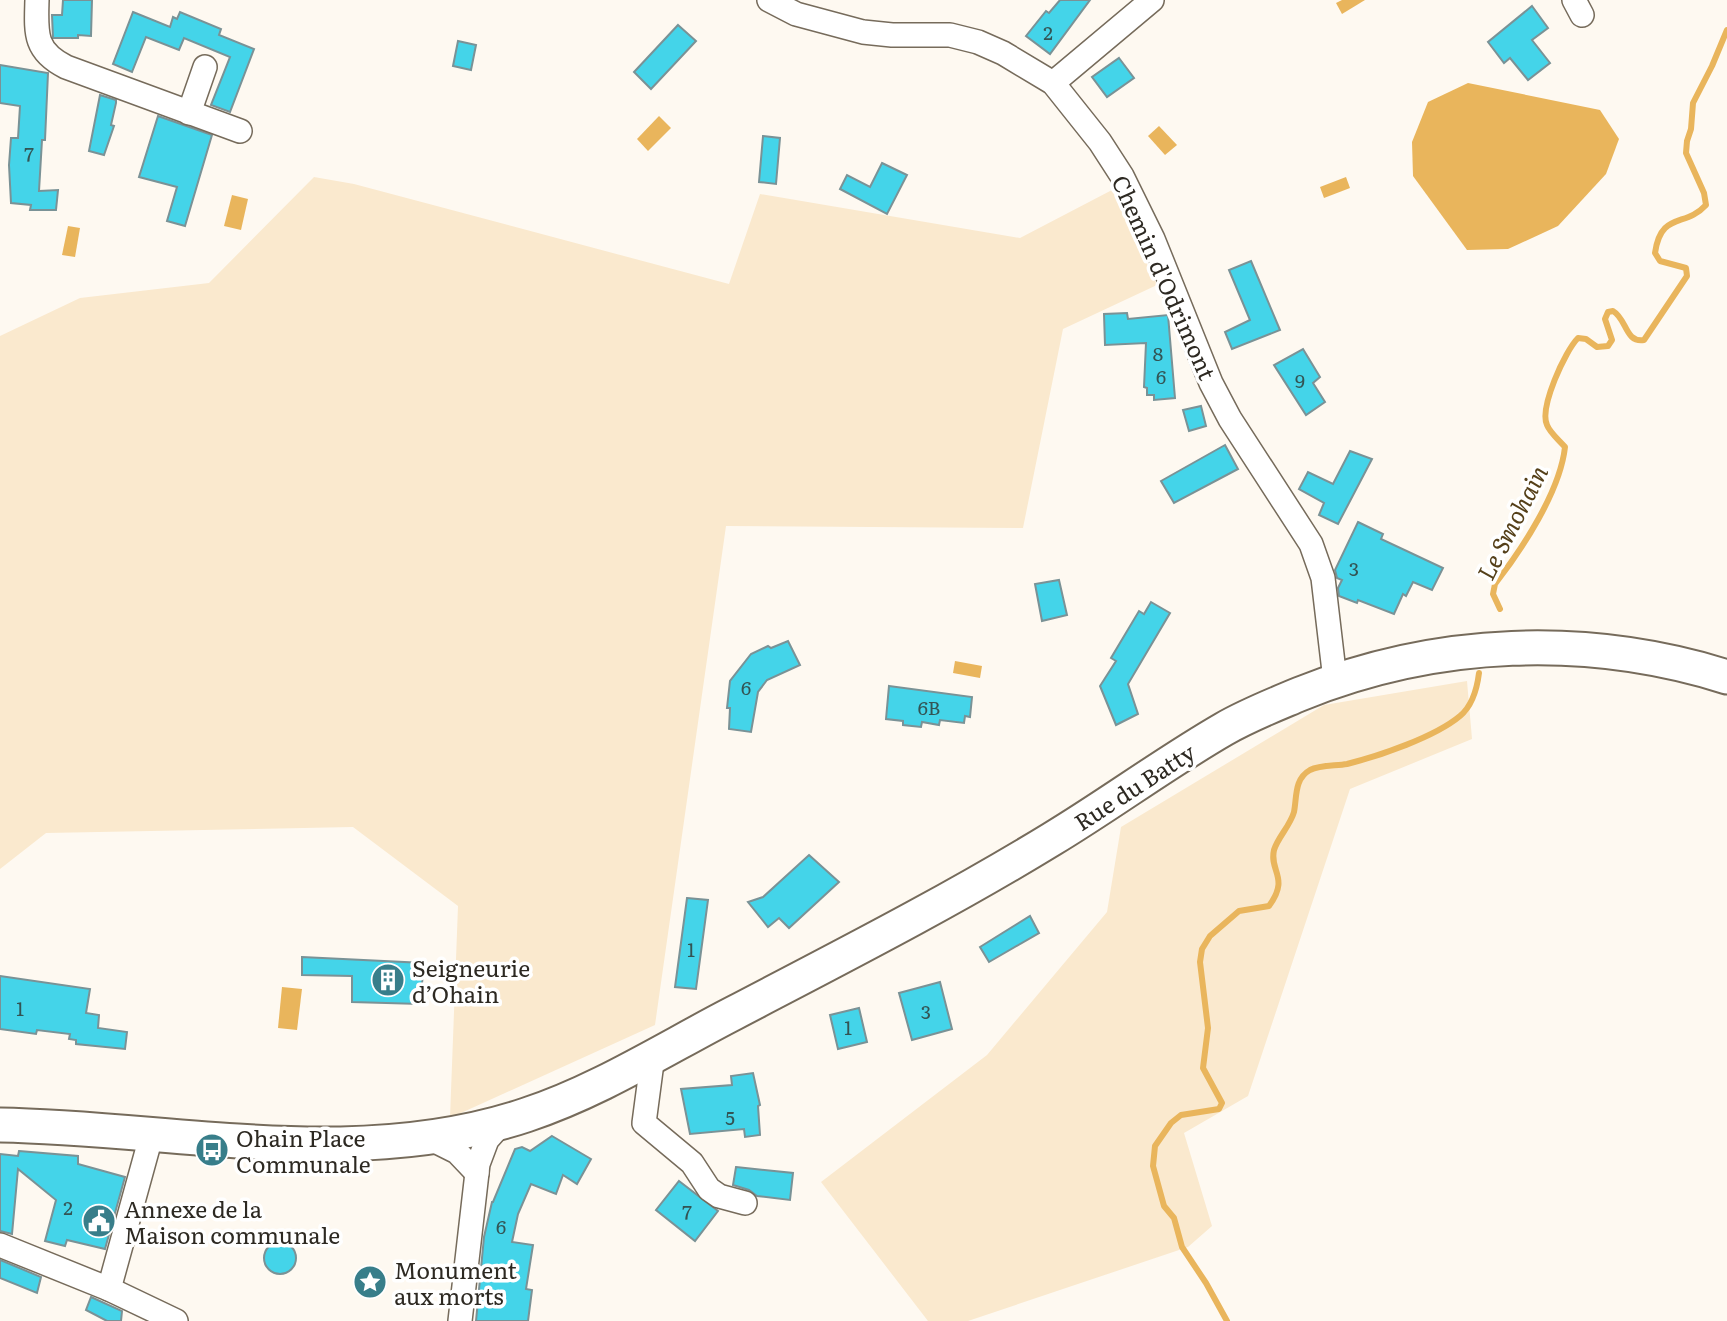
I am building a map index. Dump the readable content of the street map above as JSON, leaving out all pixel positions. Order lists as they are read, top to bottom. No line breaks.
{"streets":{"main road":["Rue du Batty"],"street":["Chemin d'Odrimont"]},"crossings":[["Chemin d'Odrimont","Rue du Batty"]],"water":["Le Smohain"],"places":{"building":["Seigneurie d’Ohain"],"bus stop":["Ohain Place Communale"],"public building":["Annexe de la Maison communale"],"place":["Monument aux morts"]},"house_numbers":["2","7","8","6","9","3","6","6B","1","1","3","1","5","2","7","6"]}
